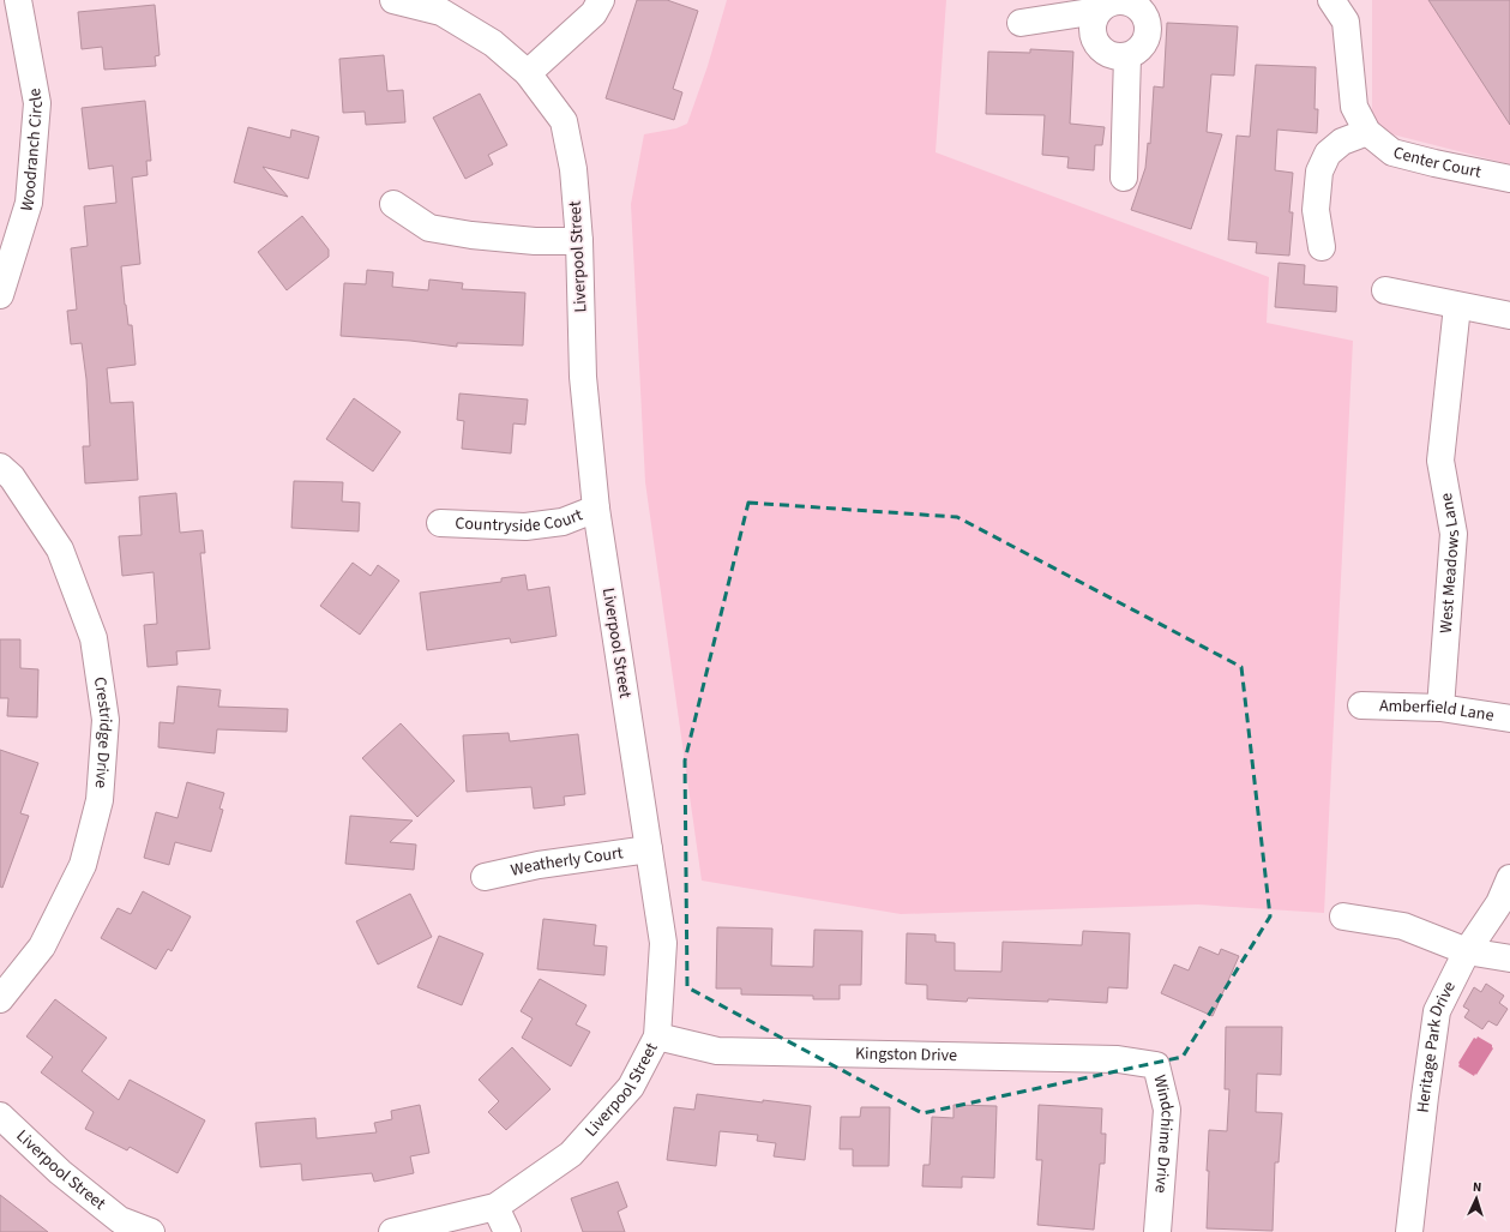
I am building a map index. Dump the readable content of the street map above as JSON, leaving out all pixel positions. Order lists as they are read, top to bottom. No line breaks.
{"streets":{"street":["Woodranch Circle","Center Court","Liverpool Street","Countryside Court","West Meadows Lane","Amberfield Lane","Crestridge Drive","Weatherly Court","Heritage Park Drive","Kingston Drive","Windchime Drive"]},"crossings":[["Liverpool Street","Countryside Court"],["Liverpool Street","Weatherly Court"],["Liverpool Street","Kingston Drive"],["West Meadows Lane","Amberfield Lane"],["Kingston Drive","Windchime Drive"]],"north":"top"}
